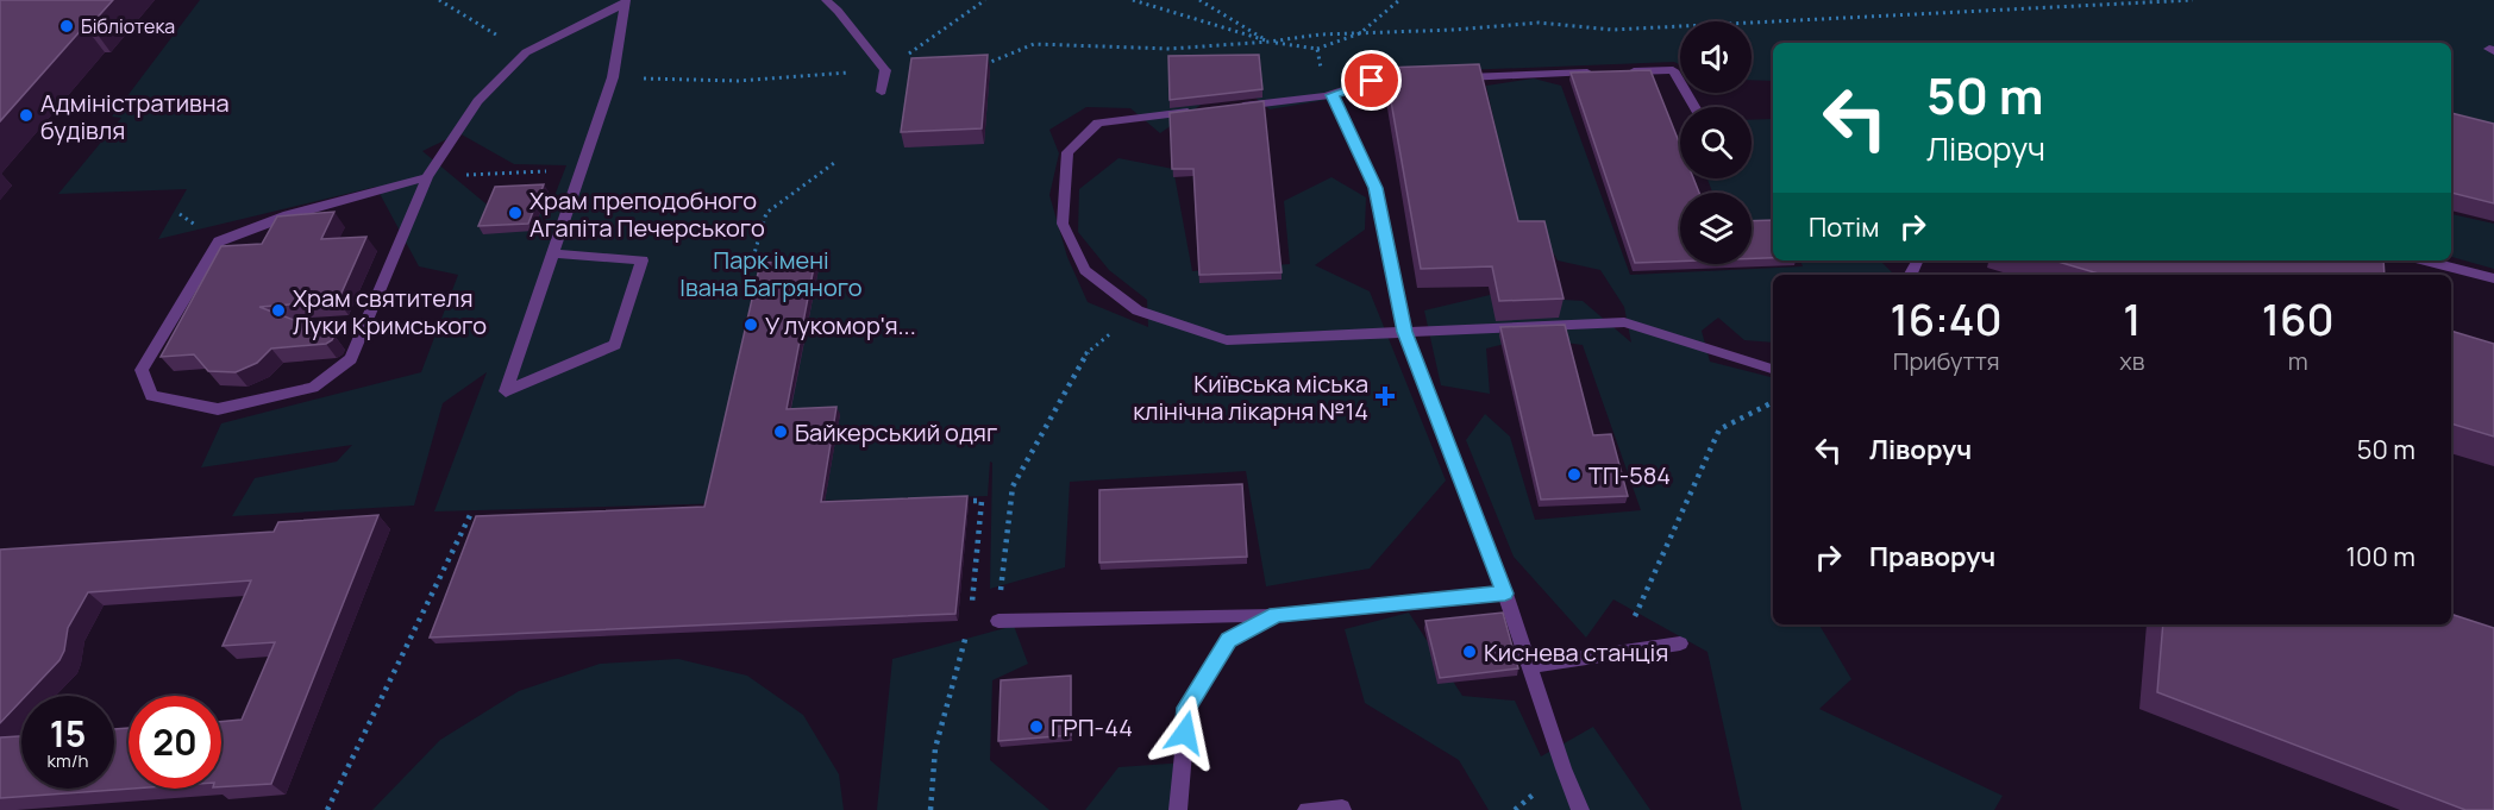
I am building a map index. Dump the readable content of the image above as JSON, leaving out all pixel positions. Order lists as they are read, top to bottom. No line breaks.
{"parks":["Парк імені Івана Багряного"],"places":{"other":["Бібліотека","Адміністративна будівля","Храм преподобного Агапіта Печерського","Храм святителя Луки Кримського","У лукомор'я...","Байкерський одяг","ТП-584","Киснева станція","ГРП-44"],"health":["Київська міська клінічна лікарня №14"]},"page":{"turn":["50 m","Ліворуч"],"then":"Потім","eta":["16:40","Прибуття","1","хв","160","m"],"list":[{"name":"Ліворуч","value":"50 m"},{"name":"Праворуч","value":"100 m"}],"speed":"15 km/h","limit":"20"}}
